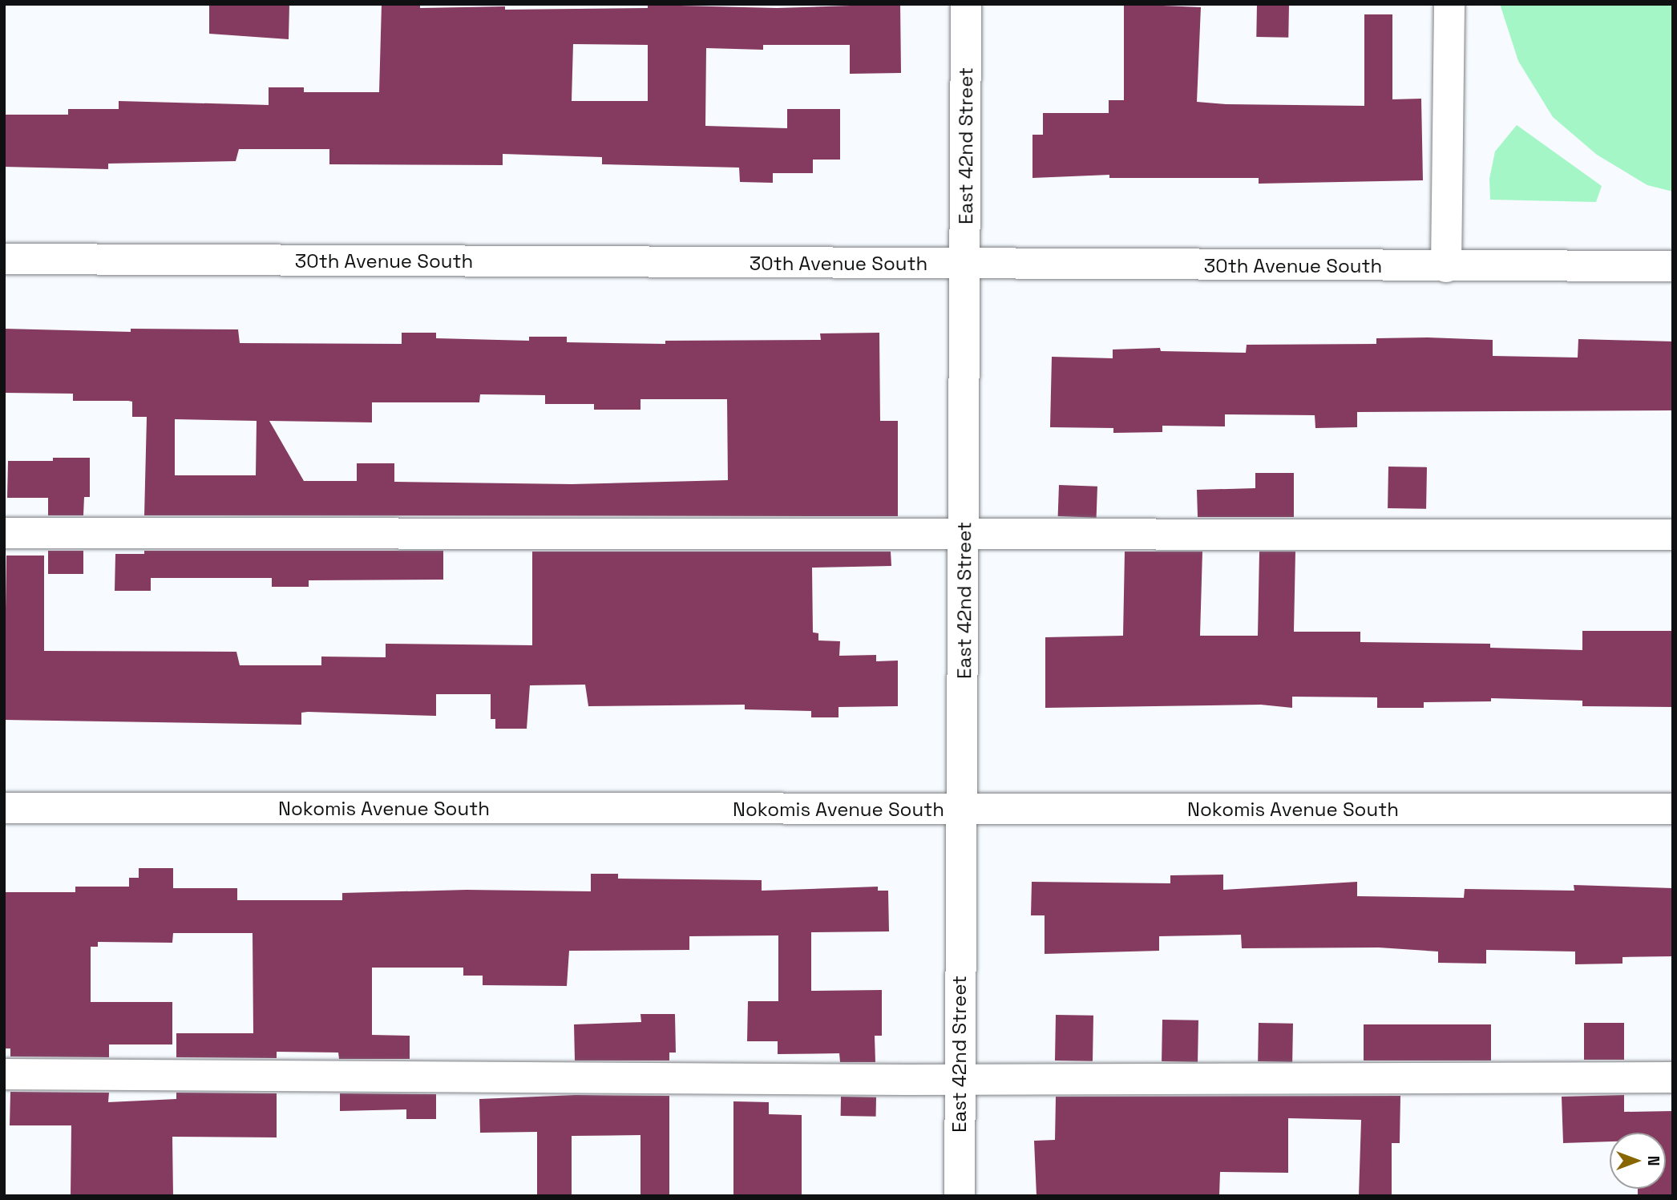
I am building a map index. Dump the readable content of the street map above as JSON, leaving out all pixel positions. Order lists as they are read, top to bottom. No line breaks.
{"streets":{"street":["East 42nd Street","30th Avenue South","Nokomis Avenue South"]},"crossings":[["East 42nd Street","30th Avenue South"],["East 42nd Street","Nokomis Avenue South"]],"north":"right"}
